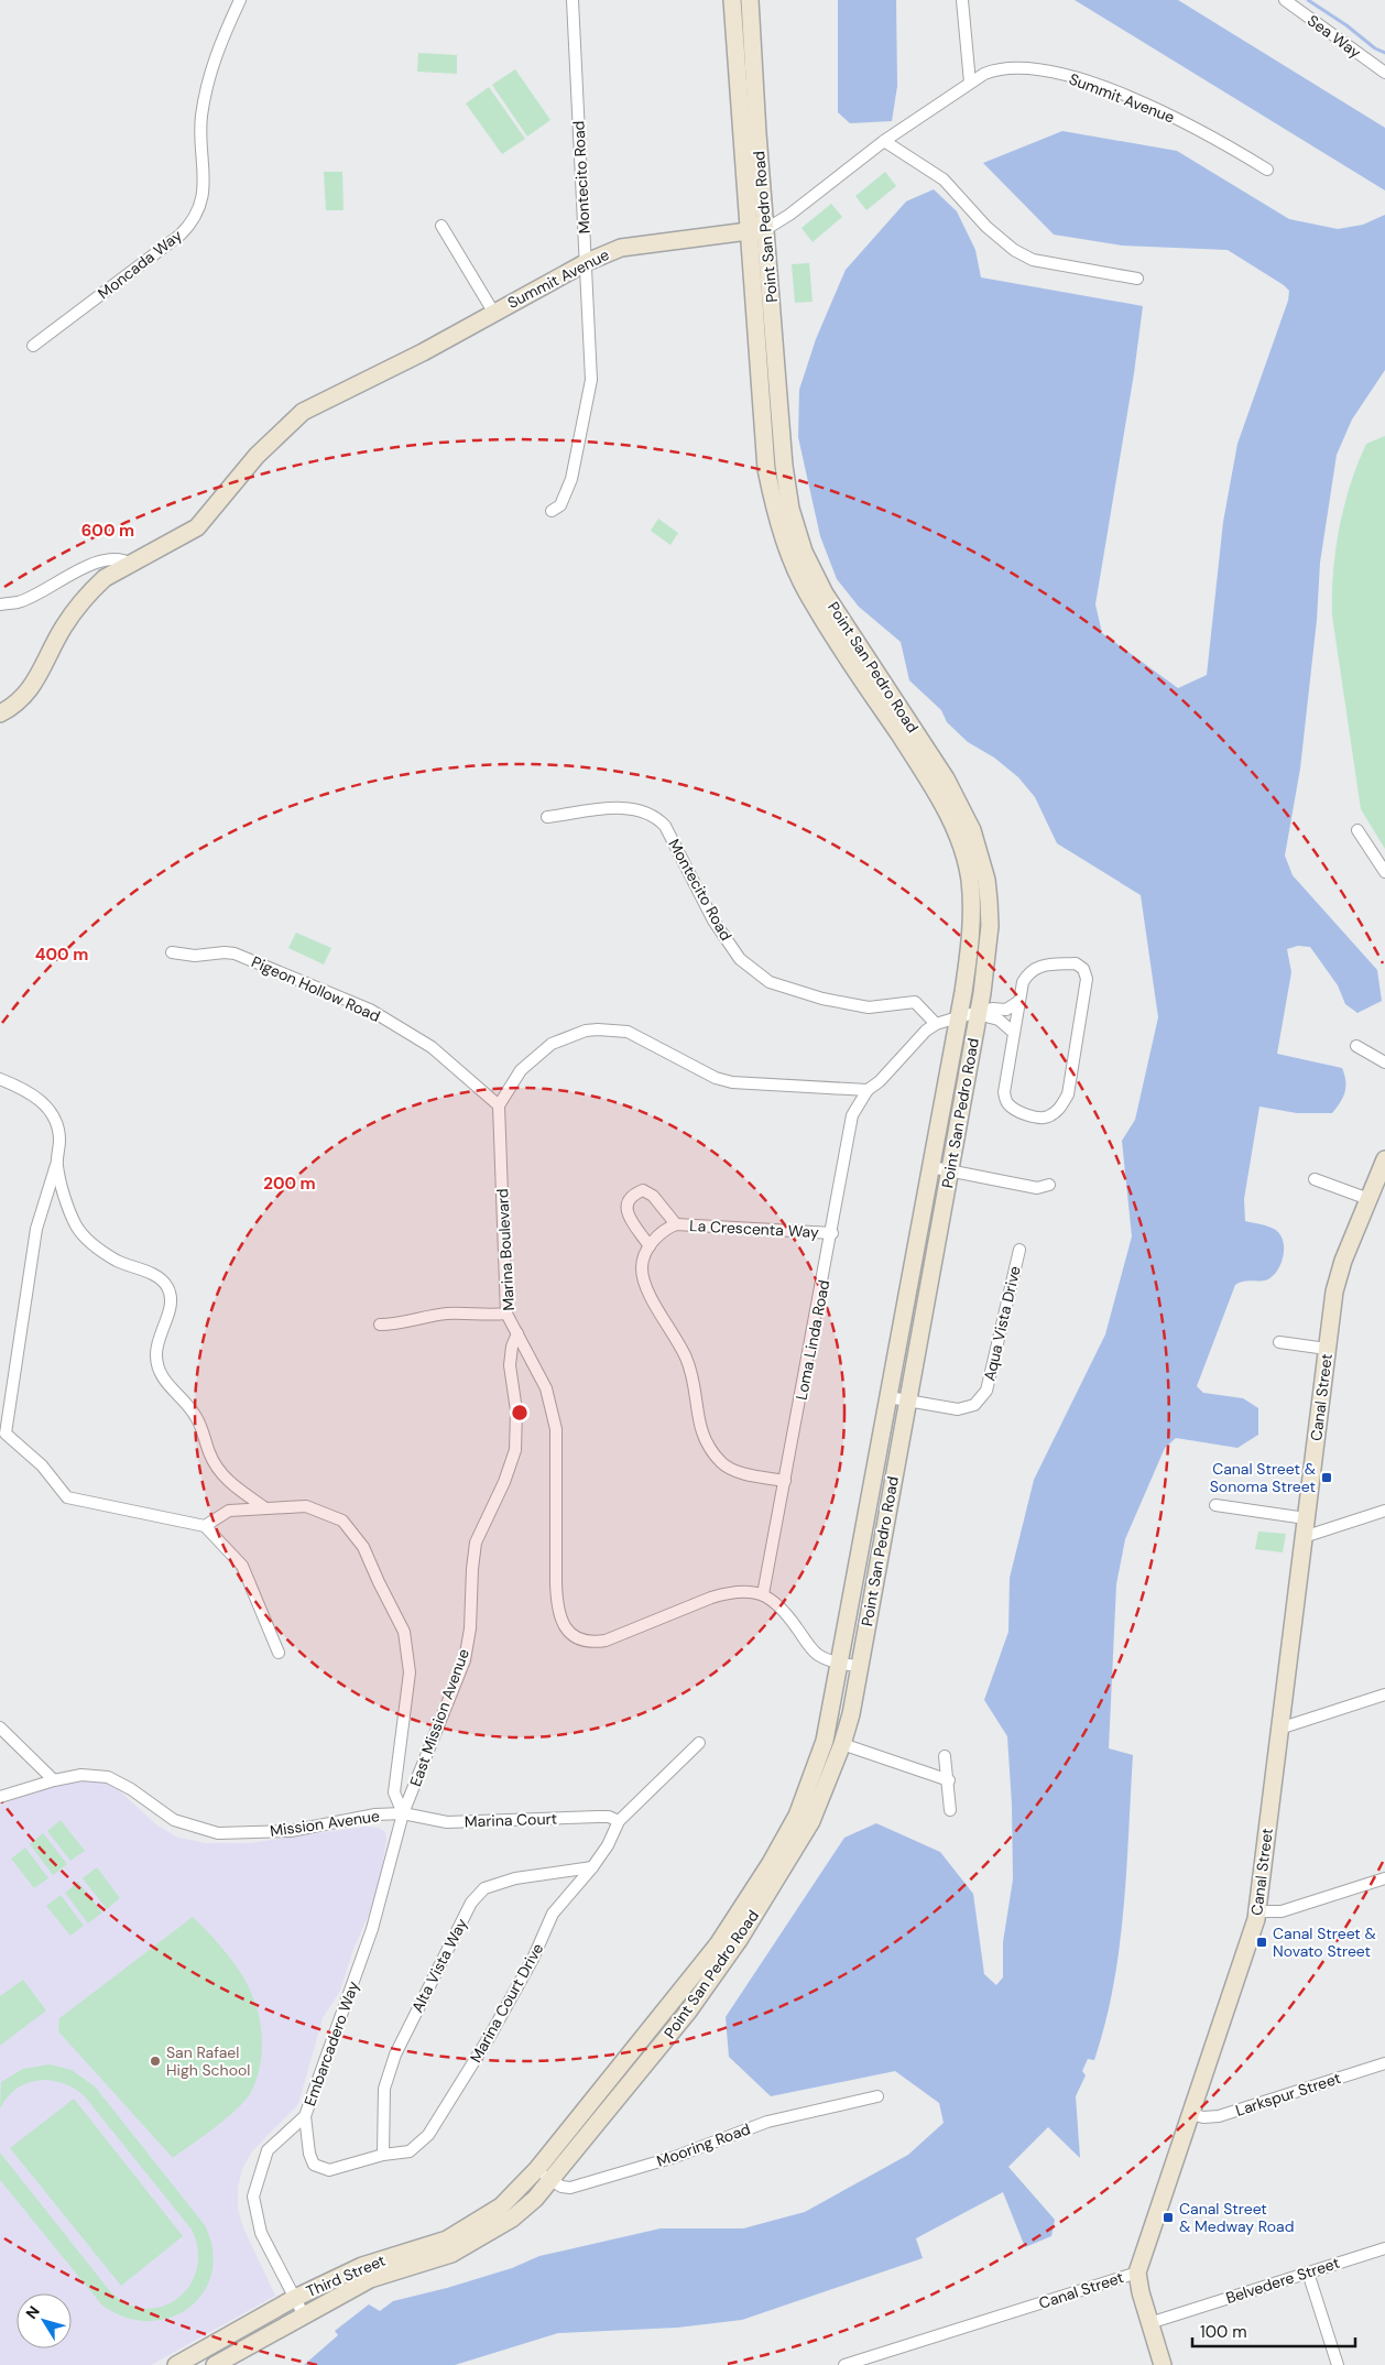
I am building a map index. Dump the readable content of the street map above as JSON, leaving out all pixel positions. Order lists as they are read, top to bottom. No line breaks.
{"streets":{"main road":["Summit Avenue","Point San Pedro Road","Canal Street","Third Street"],"street":["Sea Way","Montecito Road","Moncada Way","Pigeon Hollow Road","La Crescenta Way","Marina Boulevard","Aqua Vista Drive","Loma Linda Road","East Mission Avenue","Marina Court","Mission Avenue","Alta Vista Way","Marina Court Drive","Embarcadero Way","Larkspur Street","Mooring Road","Belvedere Street"]},"crossings":[["Summit Avenue","Montecito Road"],["Summit Avenue","Point San Pedro Road"],["Point San Pedro Road","Aqua Vista Drive"],["Point San Pedro Road","Mooring Road"],["Point San Pedro Road","Third Street"],["Pigeon Hollow Road","Marina Boulevard"],["La Crescenta Way","Loma Linda Road"],["Marina Boulevard","Loma Linda Road"],["Marina Boulevard","East Mission Avenue"],["Canal Street","Larkspur Street"],["East Mission Avenue","Marina Court"],["East Mission Avenue","Mission Avenue"],["East Mission Avenue","Embarcadero Way"],["Marina Court","Mission Avenue"],["Marina Court","Marina Court Drive"],["Marina Court","Embarcadero Way"],["Mission Avenue","Embarcadero Way"],["Alta Vista Way","Marina Court Drive"],["Marina Court Drive","Embarcadero Way"],["Embarcadero Way","Third Street"],["Mooring Road","Third Street"]],"places":{"transit":["Canal Street & Sonoma Street","Canal Street & Novato Street","Canal Street & Medway Road"],"other":["San Rafael High School"]},"scale_bar":"100 m","north":"top left","rings":["600 m","400 m","200 m"]}
